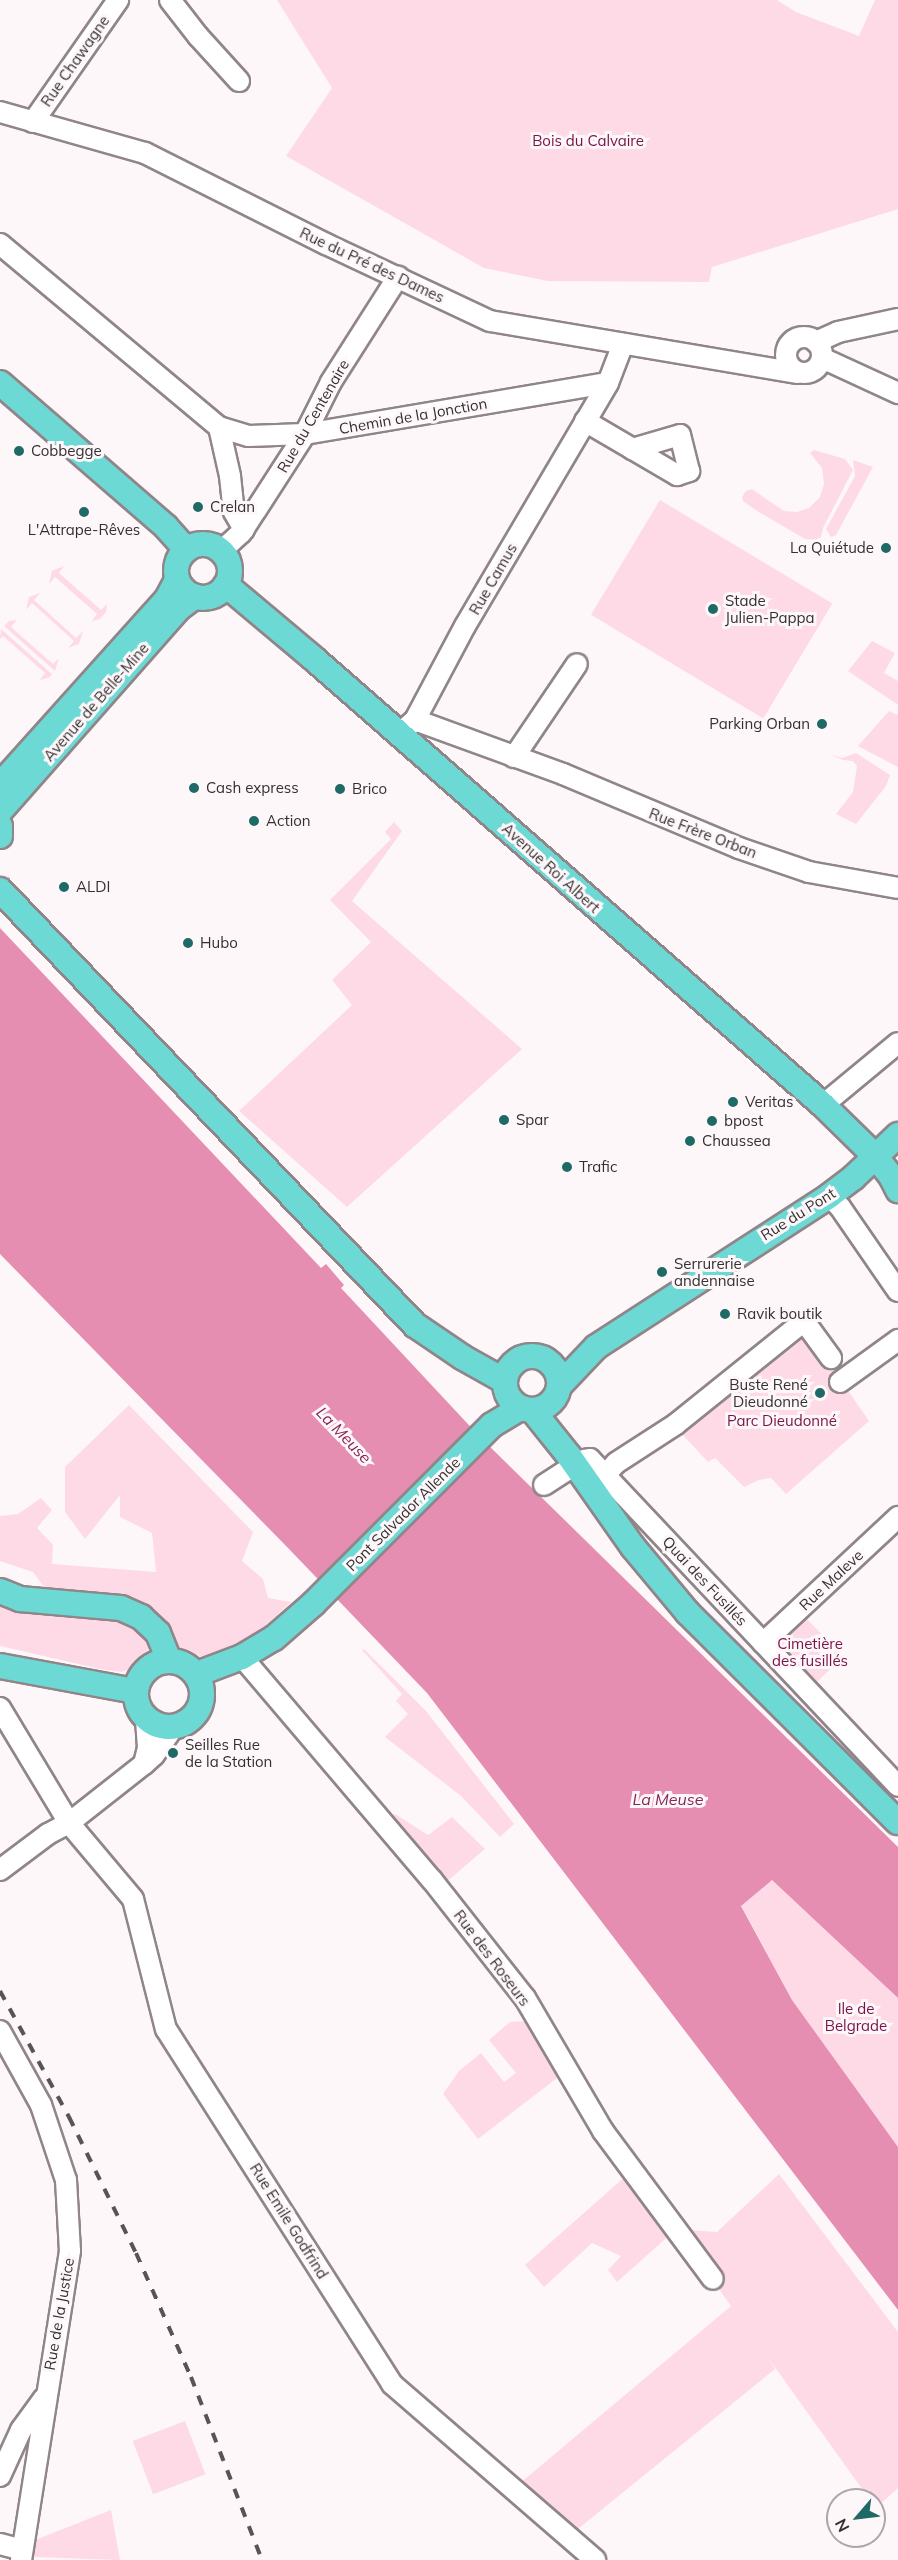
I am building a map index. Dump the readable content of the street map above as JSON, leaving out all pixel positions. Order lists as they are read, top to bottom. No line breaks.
{"streets":{"main road":["Avenue de Belle-Mine","Avenue Roi Albert","Rue du Pont","Pont Salvador Allende"],"street":["Rue Chawagne","Rue du Pré des Dames","Rue du Centenaire","Chemin de la Jonction","Rue Camus","Rue Frère Orban","Rue Maleve","Quai des Fusillés","Rue des Roseurs","Rue Emile Godfrind","Rue de la Justice"]},"crossings":[["Rue Chawagne","Rue du Pré des Dames"],["Rue du Pré des Dames","Rue du Centenaire"],["Rue du Pré des Dames","Rue Camus"],["Rue du Centenaire","Chemin de la Jonction"],["Rue du Centenaire","Avenue de Belle-Mine"],["Rue du Centenaire","Avenue Roi Albert"],["Chemin de la Jonction","Rue Camus"],["Rue Camus","Rue Frère Orban"],["Rue Camus","Avenue Roi Albert"],["Avenue de Belle-Mine","Avenue Roi Albert"],["Rue Frère Orban","Avenue Roi Albert"],["Avenue Roi Albert","Rue du Pont"],["Rue du Pont","Pont Salvador Allende"],["Pont Salvador Allende","Rue des Roseurs"],["Rue Maleve","Quai des Fusillés"]],"water":["La Meuse"],"parks":["Bois du Calvaire","Parc Dieudonné","Cimetière des fusillés","Ile de Belgrade"],"places":["Cobbegge","Crelan","L'Attrape-Rêves","La Quiétude","Stade Julien-Pappa","Parking Orban","Cash express","Brico","Action","ALDI","Hubo","Veritas","Spar","bpost","Chaussea","Trafic","Serrurerie andennaise","Ravik boutik","Buste René Dieudonné","Seilles Rue de la Station"],"north":"bottom left"}
